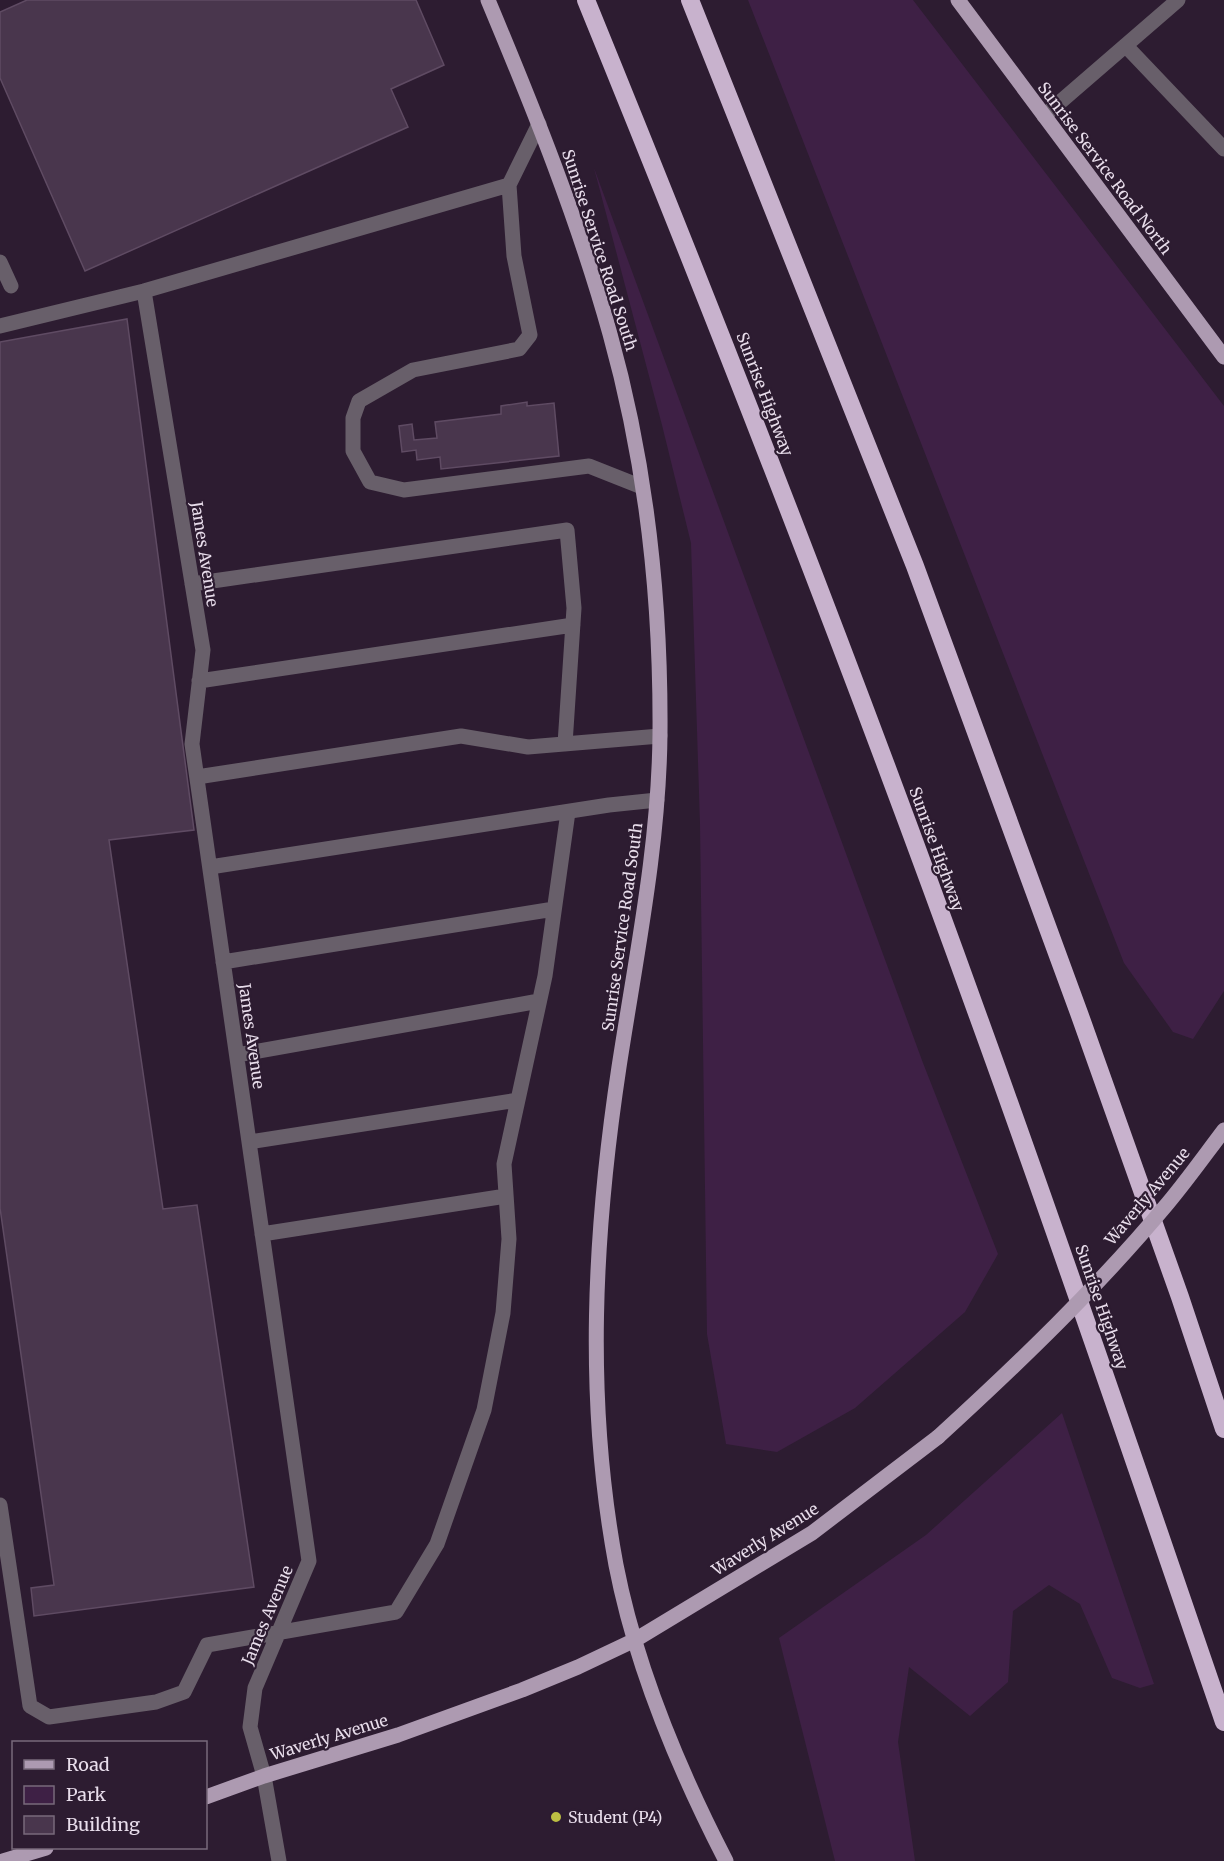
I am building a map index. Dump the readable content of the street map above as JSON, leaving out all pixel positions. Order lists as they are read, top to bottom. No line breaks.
{"streets":{"highway":["Sunrise Highway"],"main road":["Sunrise Service Road North","Sunrise Service Road South","Waverly Avenue"],"street":["James Avenue"]},"crossings":[["Sunrise Service Road South","Waverly Avenue"],["James Avenue","Waverly Avenue"]],"places":["Student (P4)"],"legend":["Road","Park","Building"]}
